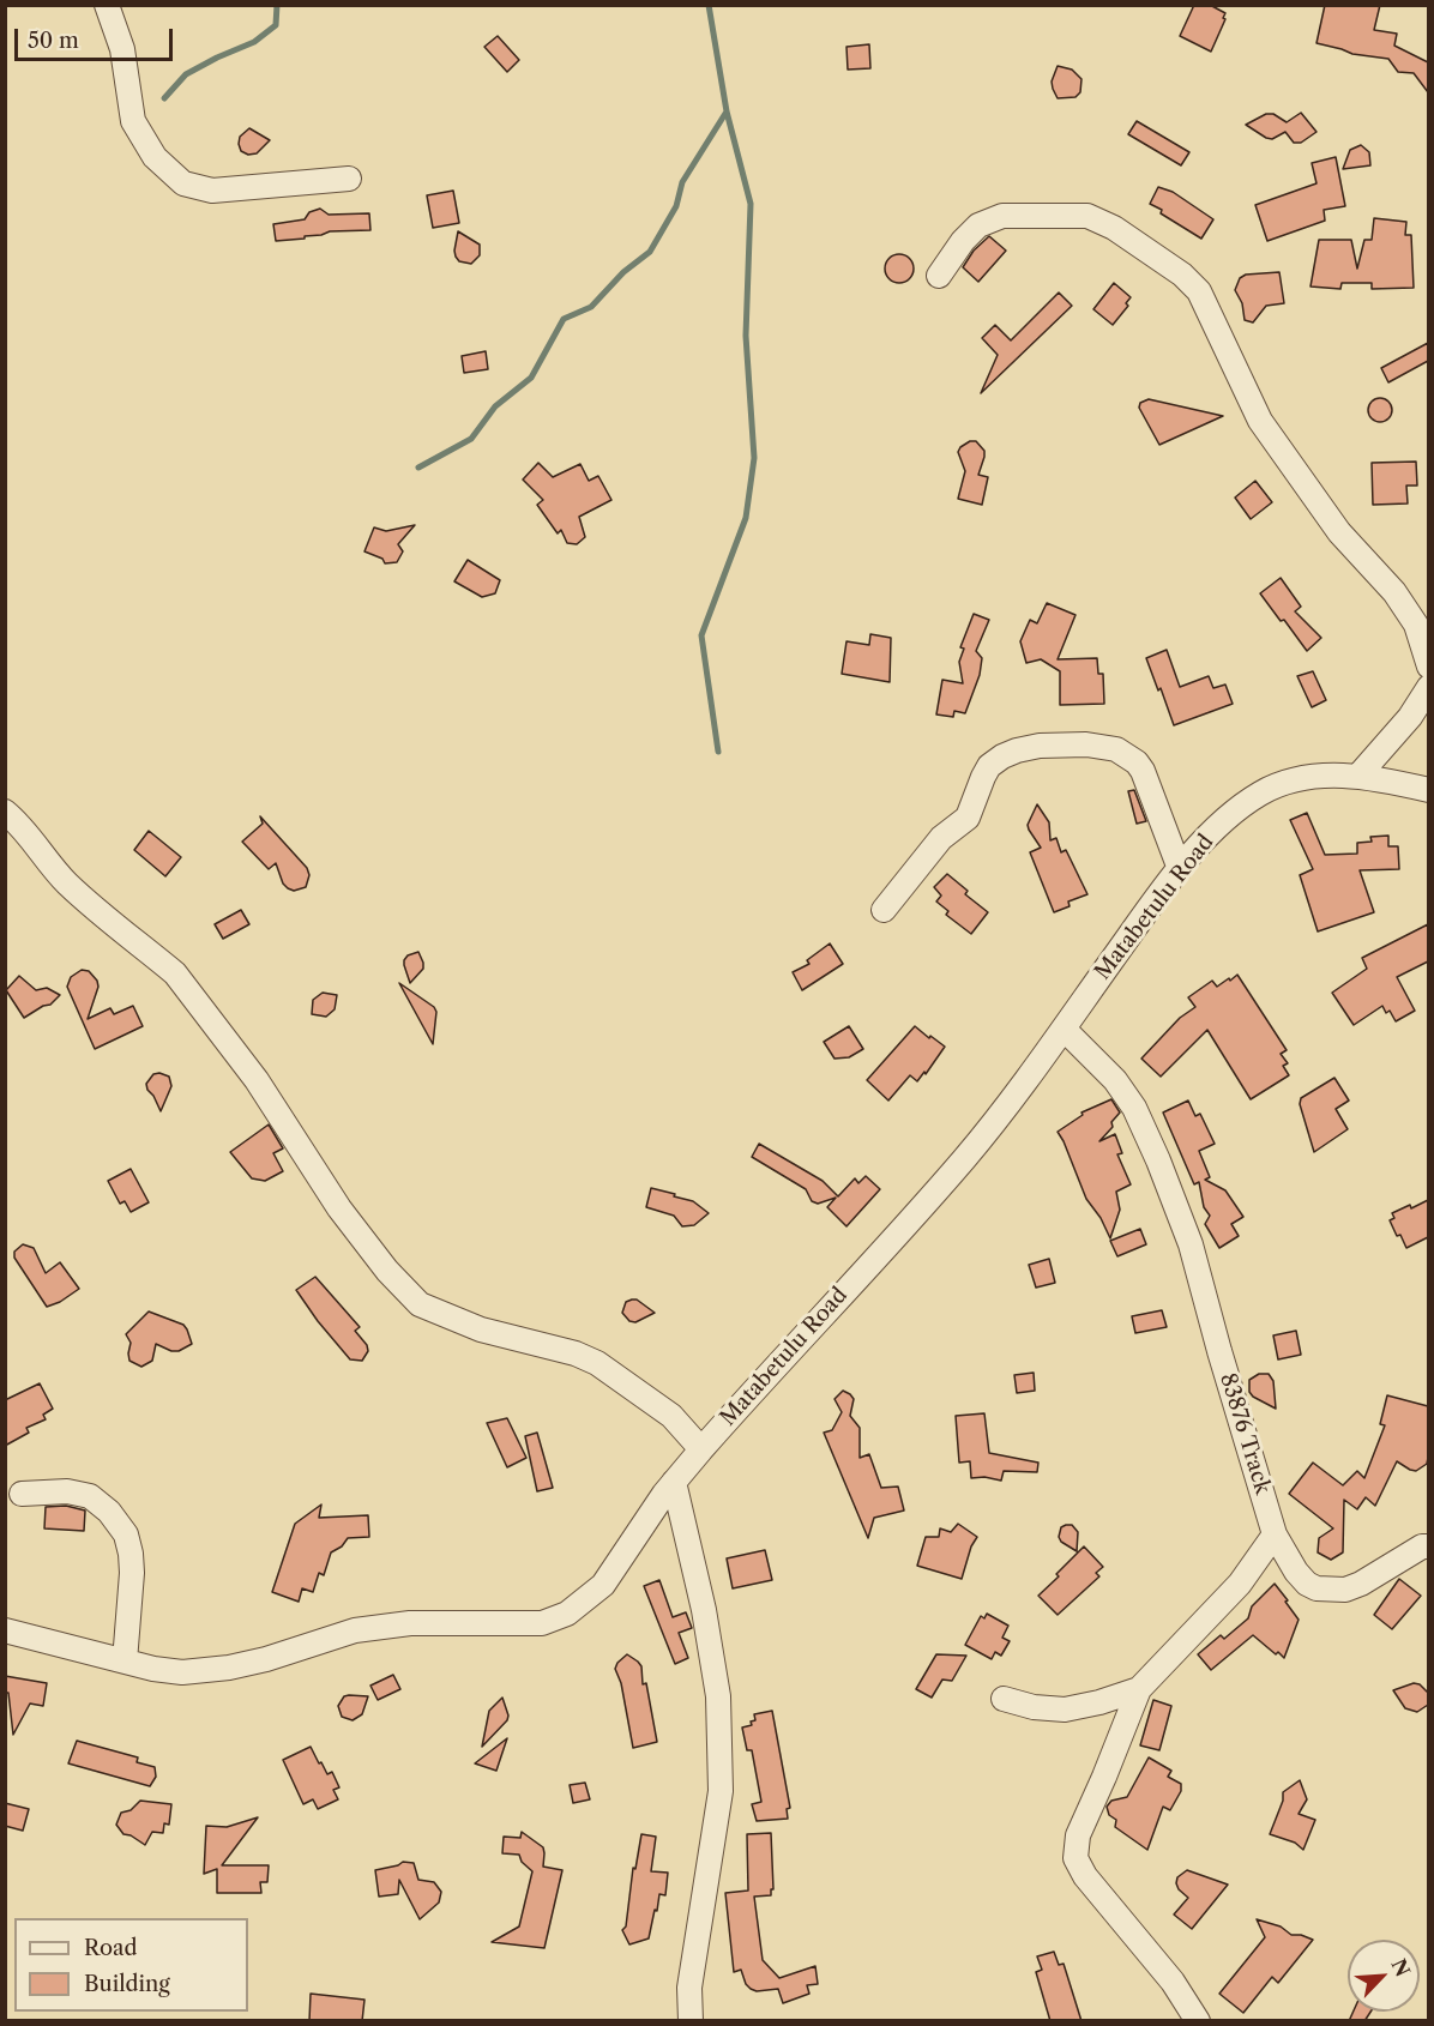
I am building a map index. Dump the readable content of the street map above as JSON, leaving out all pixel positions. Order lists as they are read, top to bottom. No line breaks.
{"streets":{"street":["Matabetulu Road","83876 Track"]},"crossings":[["Matabetulu Road","83876 Track"]],"legend":["Road","Building"],"scale_bar":"50 m","north":"top right"}
